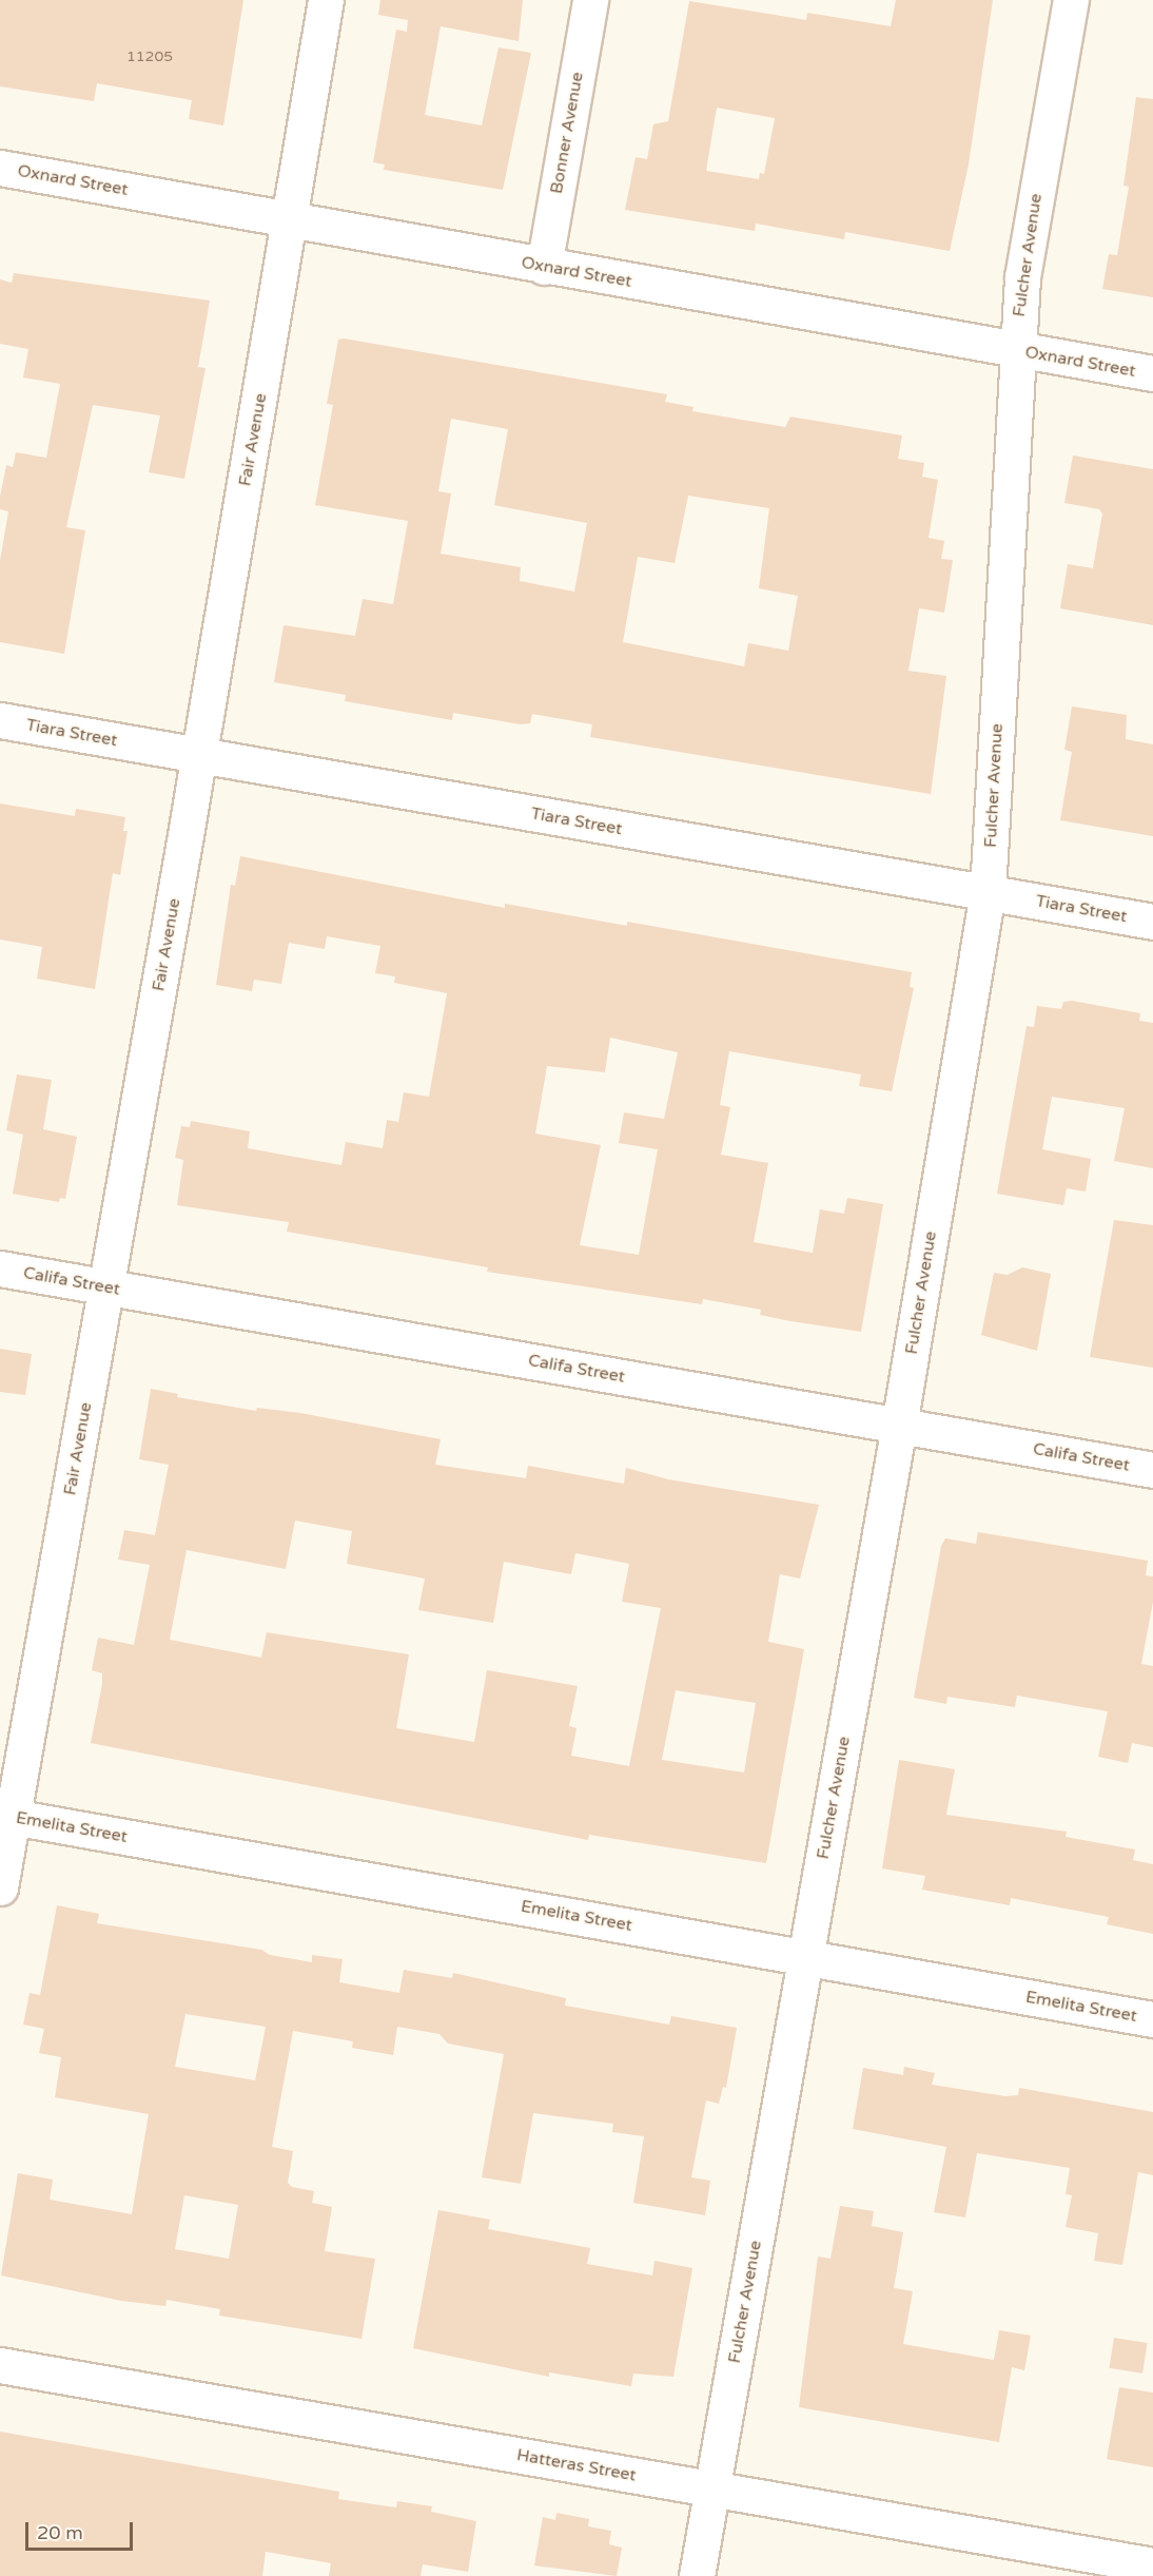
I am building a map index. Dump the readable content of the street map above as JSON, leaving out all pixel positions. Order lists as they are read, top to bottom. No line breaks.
{"streets":{"street":["Bonner Avenue","Oxnard Street","Fulcher Avenue","Fair Avenue","Tiara Street","Califa Street","Emelita Street","Hatteras Street"]},"crossings":[["Bonner Avenue","Oxnard Street"],["Oxnard Street","Fulcher Avenue"],["Oxnard Street","Fair Avenue"],["Fulcher Avenue","Tiara Street"],["Fulcher Avenue","Califa Street"],["Fulcher Avenue","Emelita Street"],["Fulcher Avenue","Hatteras Street"],["Fair Avenue","Tiara Street"],["Fair Avenue","Califa Street"],["Fair Avenue","Emelita Street"]],"house_numbers":["11205"],"scale_bar":"20 m"}
